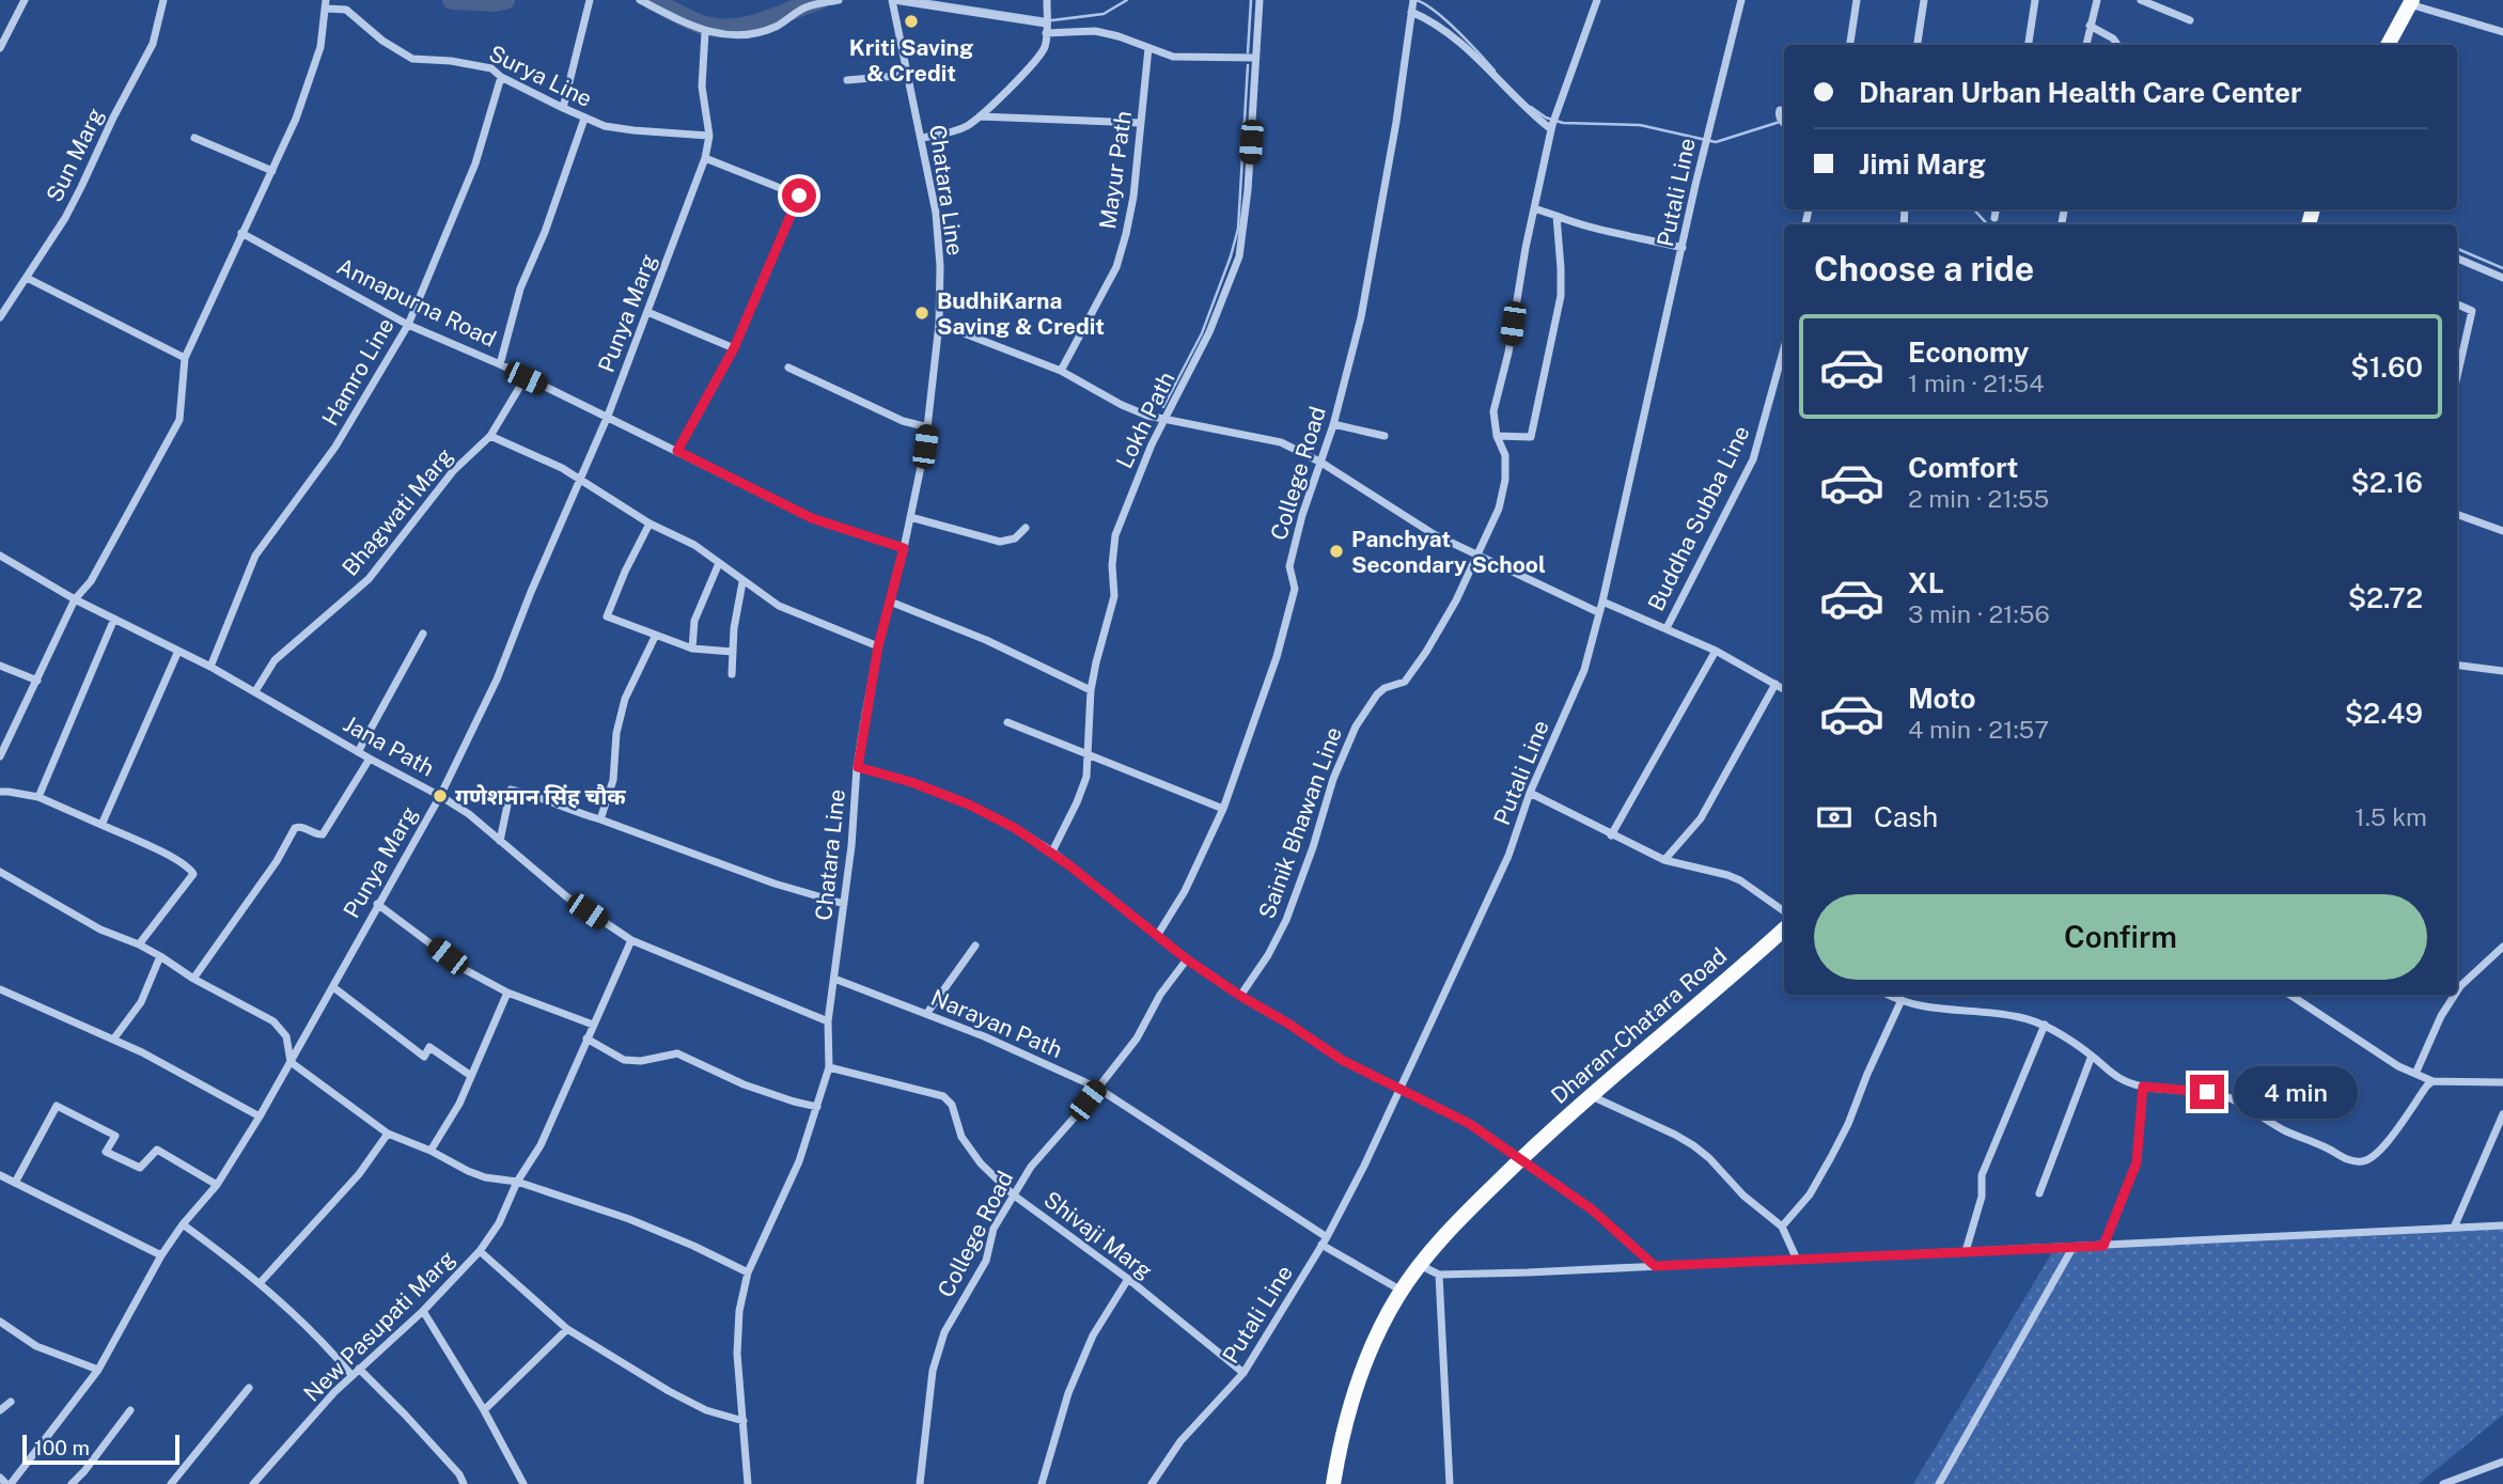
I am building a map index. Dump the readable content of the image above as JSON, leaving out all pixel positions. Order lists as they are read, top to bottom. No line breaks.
{"streets":{"main road":["Dharan-Chatara Road"],"street":["Surya Line","Sun Marg","Mayur Path","Chatara Line","Putali Line","Annapurna Road","Punya Marg","Hamro Line","Lokh Path","College Road","Bhagwati Marg","Buddha Subba Line","Jana Path","Sainik Bhawan Line","Narayan Path","Shivaji Marg","New Pasupati Marg"]},"crossings":[["Surya Line","Punya Marg"],["Surya Line","Hamro Line"],["Chatara Line","Annapurna Road"],["Chatara Line","Jana Path"],["Chatara Line","Narayan Path"],["Chatara Line","Shivaji Marg"],["Putali Line","Narayan Path"],["Putali Line","Shivaji Marg"],["Annapurna Road","Punya Marg"],["Annapurna Road","Hamro Line"],["Annapurna Road","Bhagwati Marg"],["Punya Marg","Jana Path"],["Hamro Line","Jana Path"],["College Road","Narayan Path"],["College Road","Shivaji Marg"],["Bhagwati Marg","Jana Path"],["Jana Path","New Pasupati Marg"],["Narayan Path","Dharan-Chatara Road"]],"places":["Kriti Saving & Credit","BudhiKarna Saving & Credit","Panchyat Secondary School","गणेशमान सिंह चौक"],"scale_bar":"100 m","page":{"banner":["Dharan Urban Health Care Center","Jimi Marg"],"heading":"Choose a ride","list":[{"name":"Economy","note":"1 min · 21:54","value":"$1.60"},{"name":"Comfort","note":"2 min · 21:55","value":"$2.16"},{"name":"XL","note":"3 min · 21:56","value":"$2.72"},{"name":"Moto","note":"4 min · 21:57","value":"$2.49"}],"pay":["Cash","1.5 km"],"buttons":"Confirm","bubble":"4 min","scale":"100 m"}}
